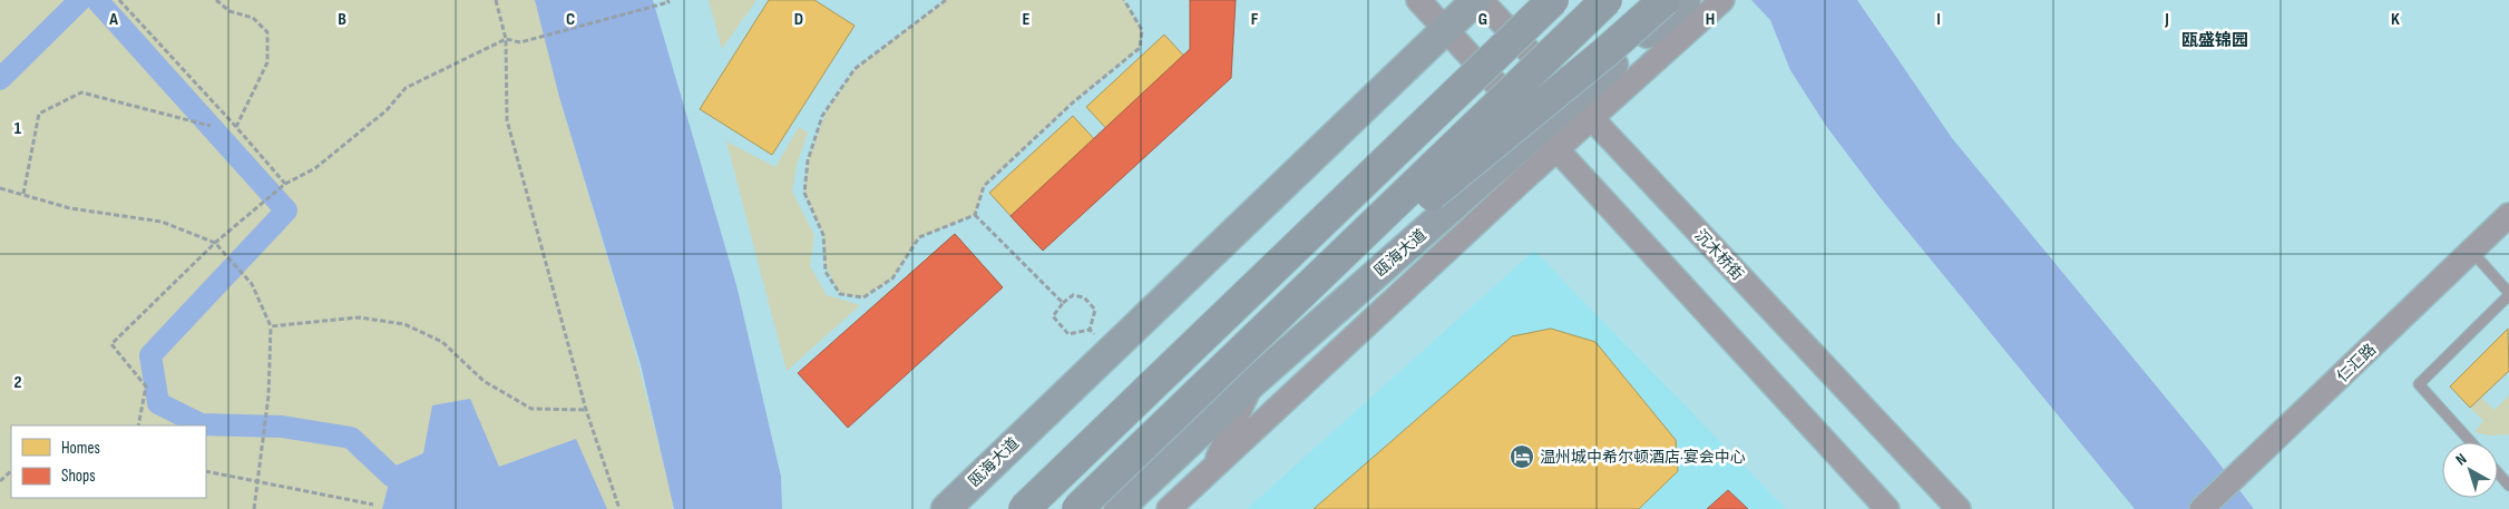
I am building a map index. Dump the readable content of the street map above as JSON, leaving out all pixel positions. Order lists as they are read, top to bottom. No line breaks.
{"streets":{"main road":["瓯海大道"],"street":["沉木桥街","仁汇路"]},"crossings":[["瓯海大道","沉木桥街"]],"districts":["瓯盛锦园"],"places":{"hotel":["温州城中希尔顿酒店·宴会中心"]},"legend":["Homes","Shops"],"north":"top left","grid":{"columns":["A","B","C","D","E","F","G","H","I","J","K"],"rows":["1","2"]}}
